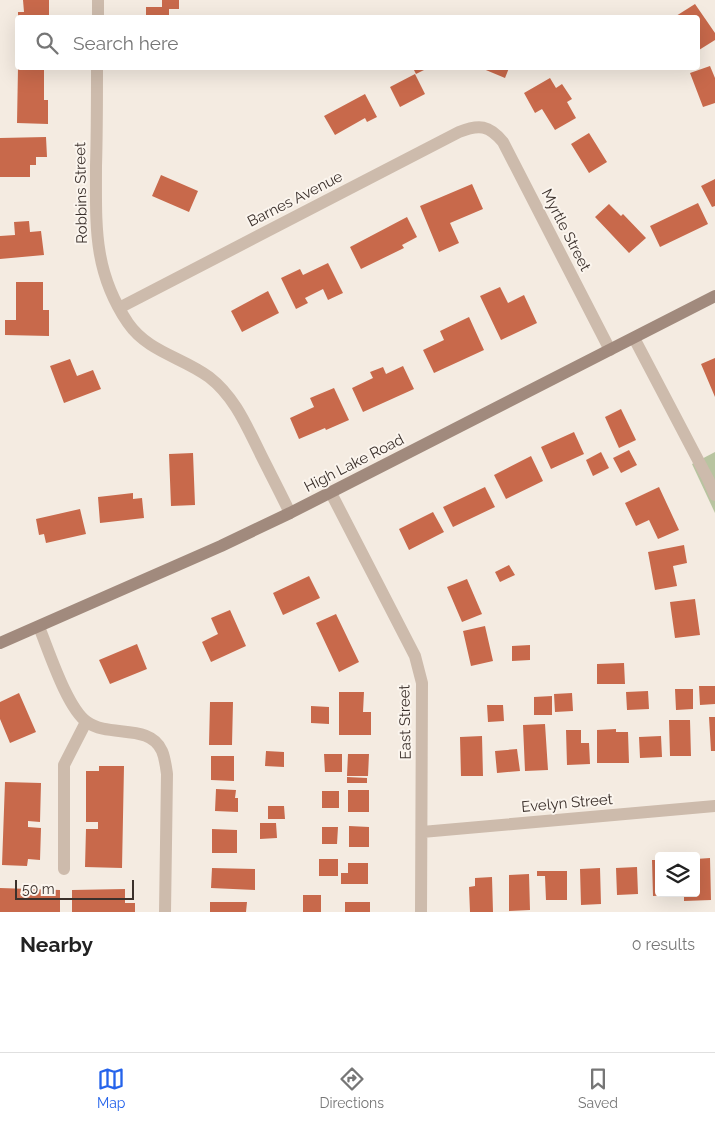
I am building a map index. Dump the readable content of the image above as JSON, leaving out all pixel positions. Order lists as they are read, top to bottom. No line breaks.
{"streets":{"street":["Robbins Street","Barnes Avenue","Myrtle Street","High Lake Road","East Street","Evelyn Street"]},"crossings":[["Robbins Street","Barnes Avenue"],["Robbins Street","High Lake Road"],["Barnes Avenue","Myrtle Street"],["Myrtle Street","High Lake Road"],["High Lake Road","East Street"],["East Street","Evelyn Street"]],"scale_bar":"50 m","page":{"search":"Search here","scale":"50 m","heading":["Nearby","0 results"],"nav":["Map","Directions","Saved"]}}
